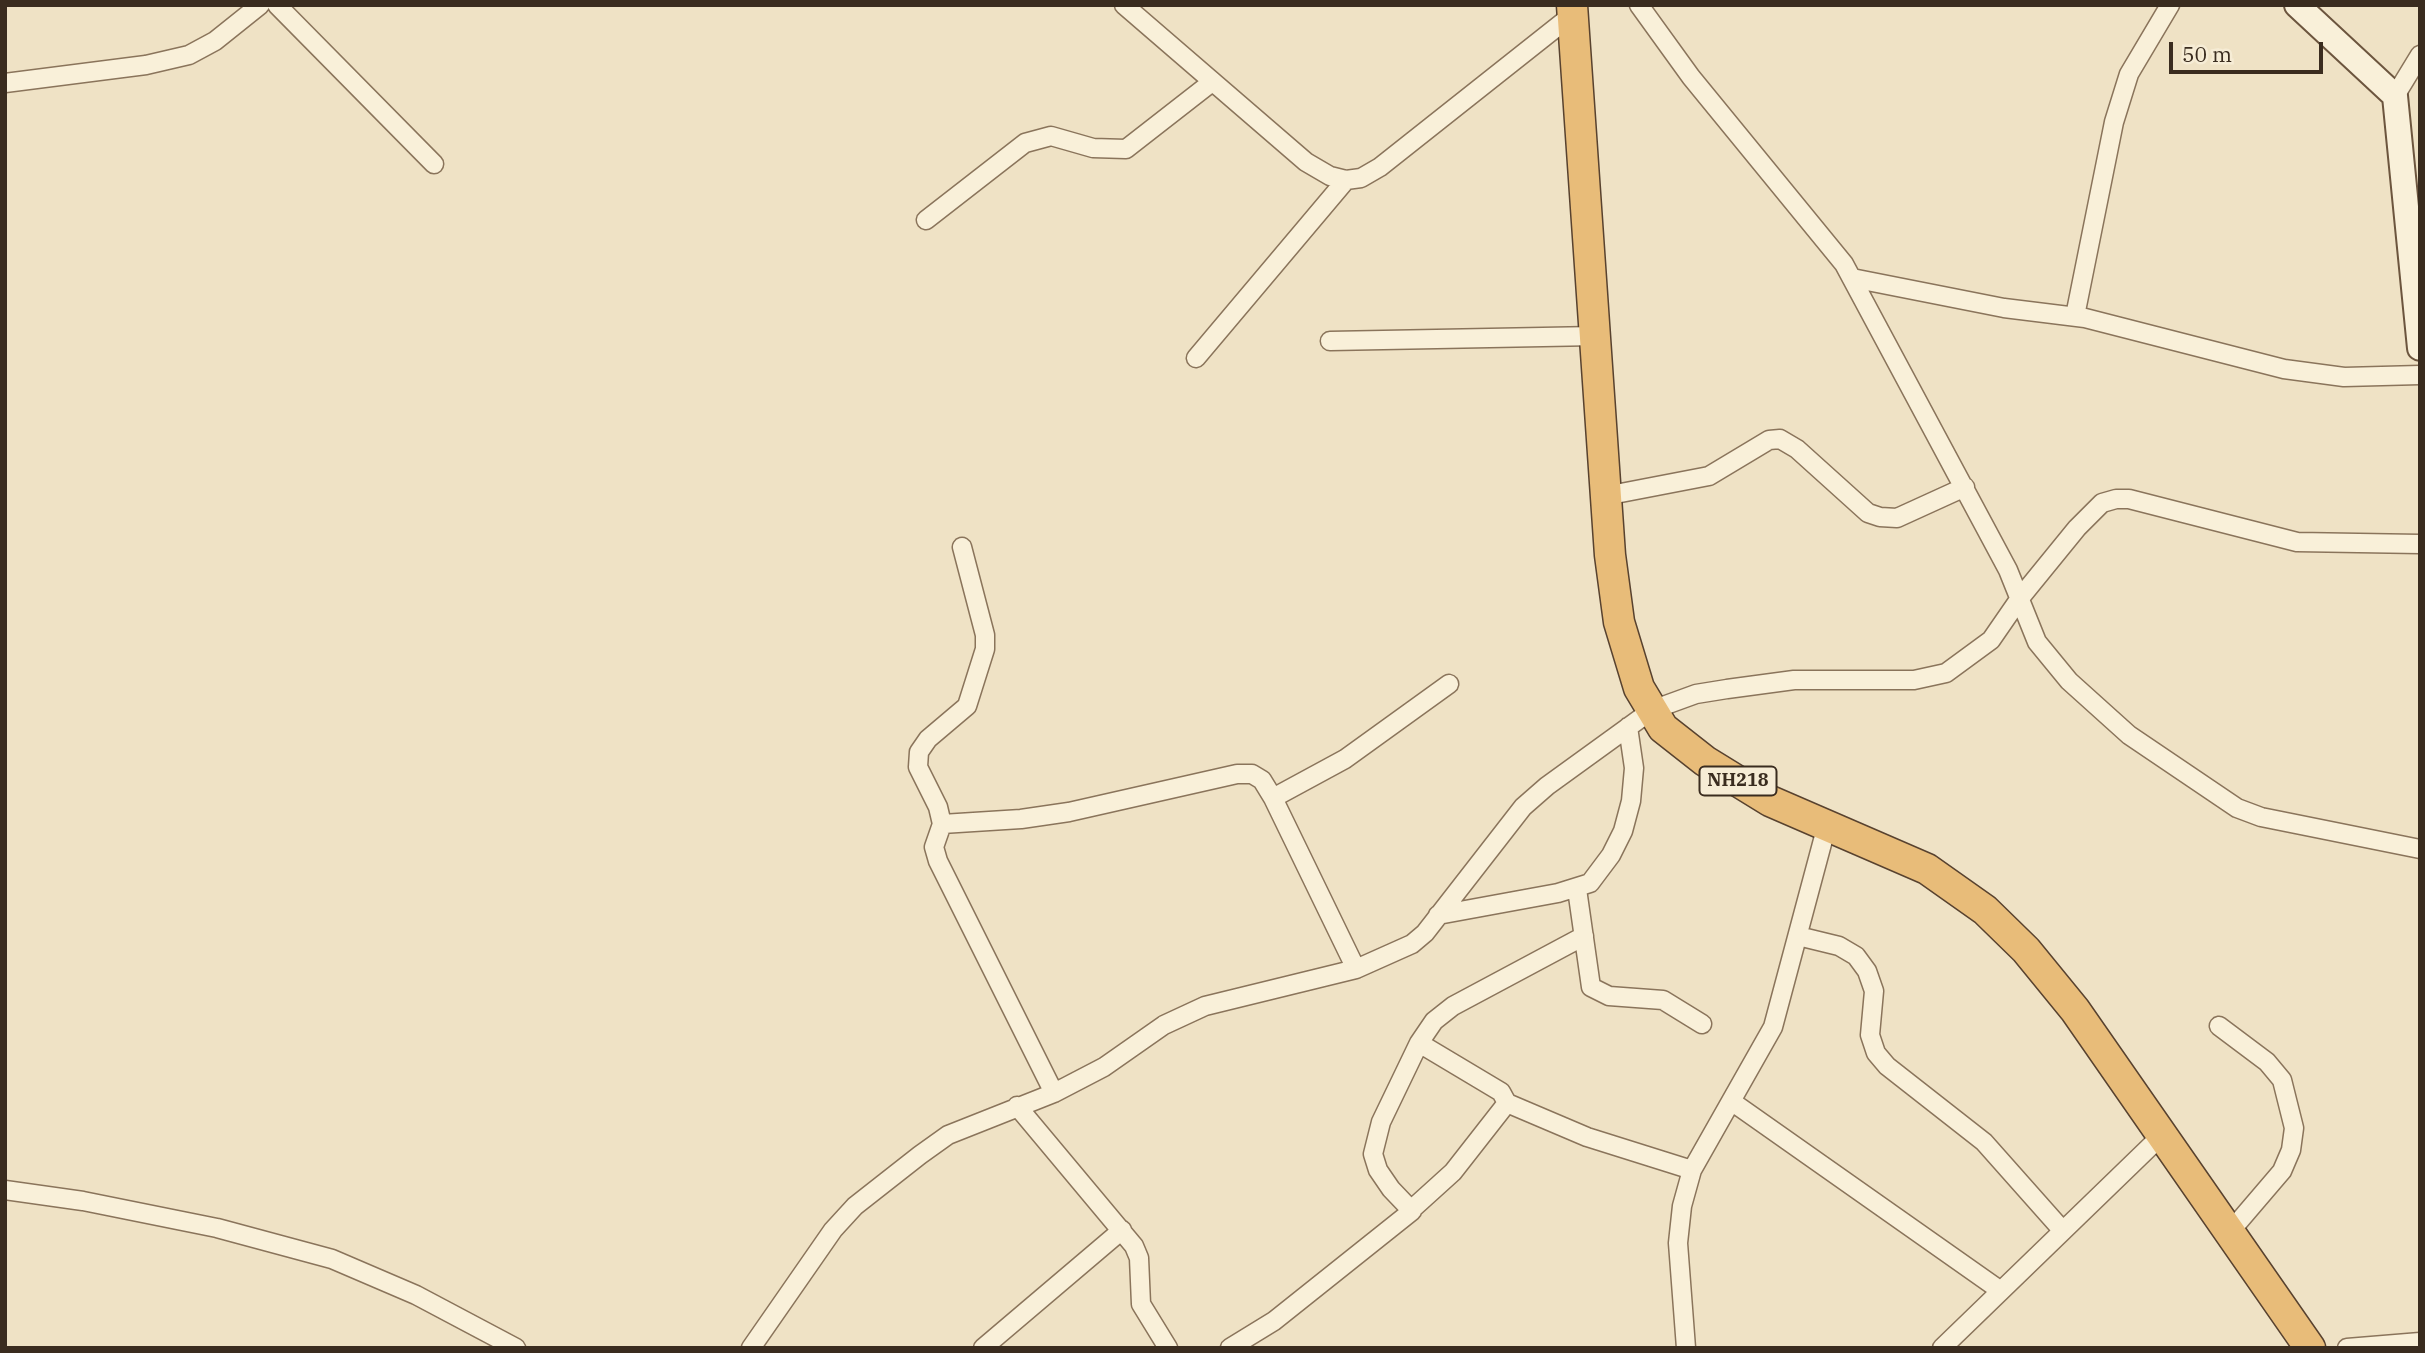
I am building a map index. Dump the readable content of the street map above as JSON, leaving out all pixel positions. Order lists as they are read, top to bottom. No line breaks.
{"streets":{"highway":["NH218"]},"scale_bar":"50 m"}
